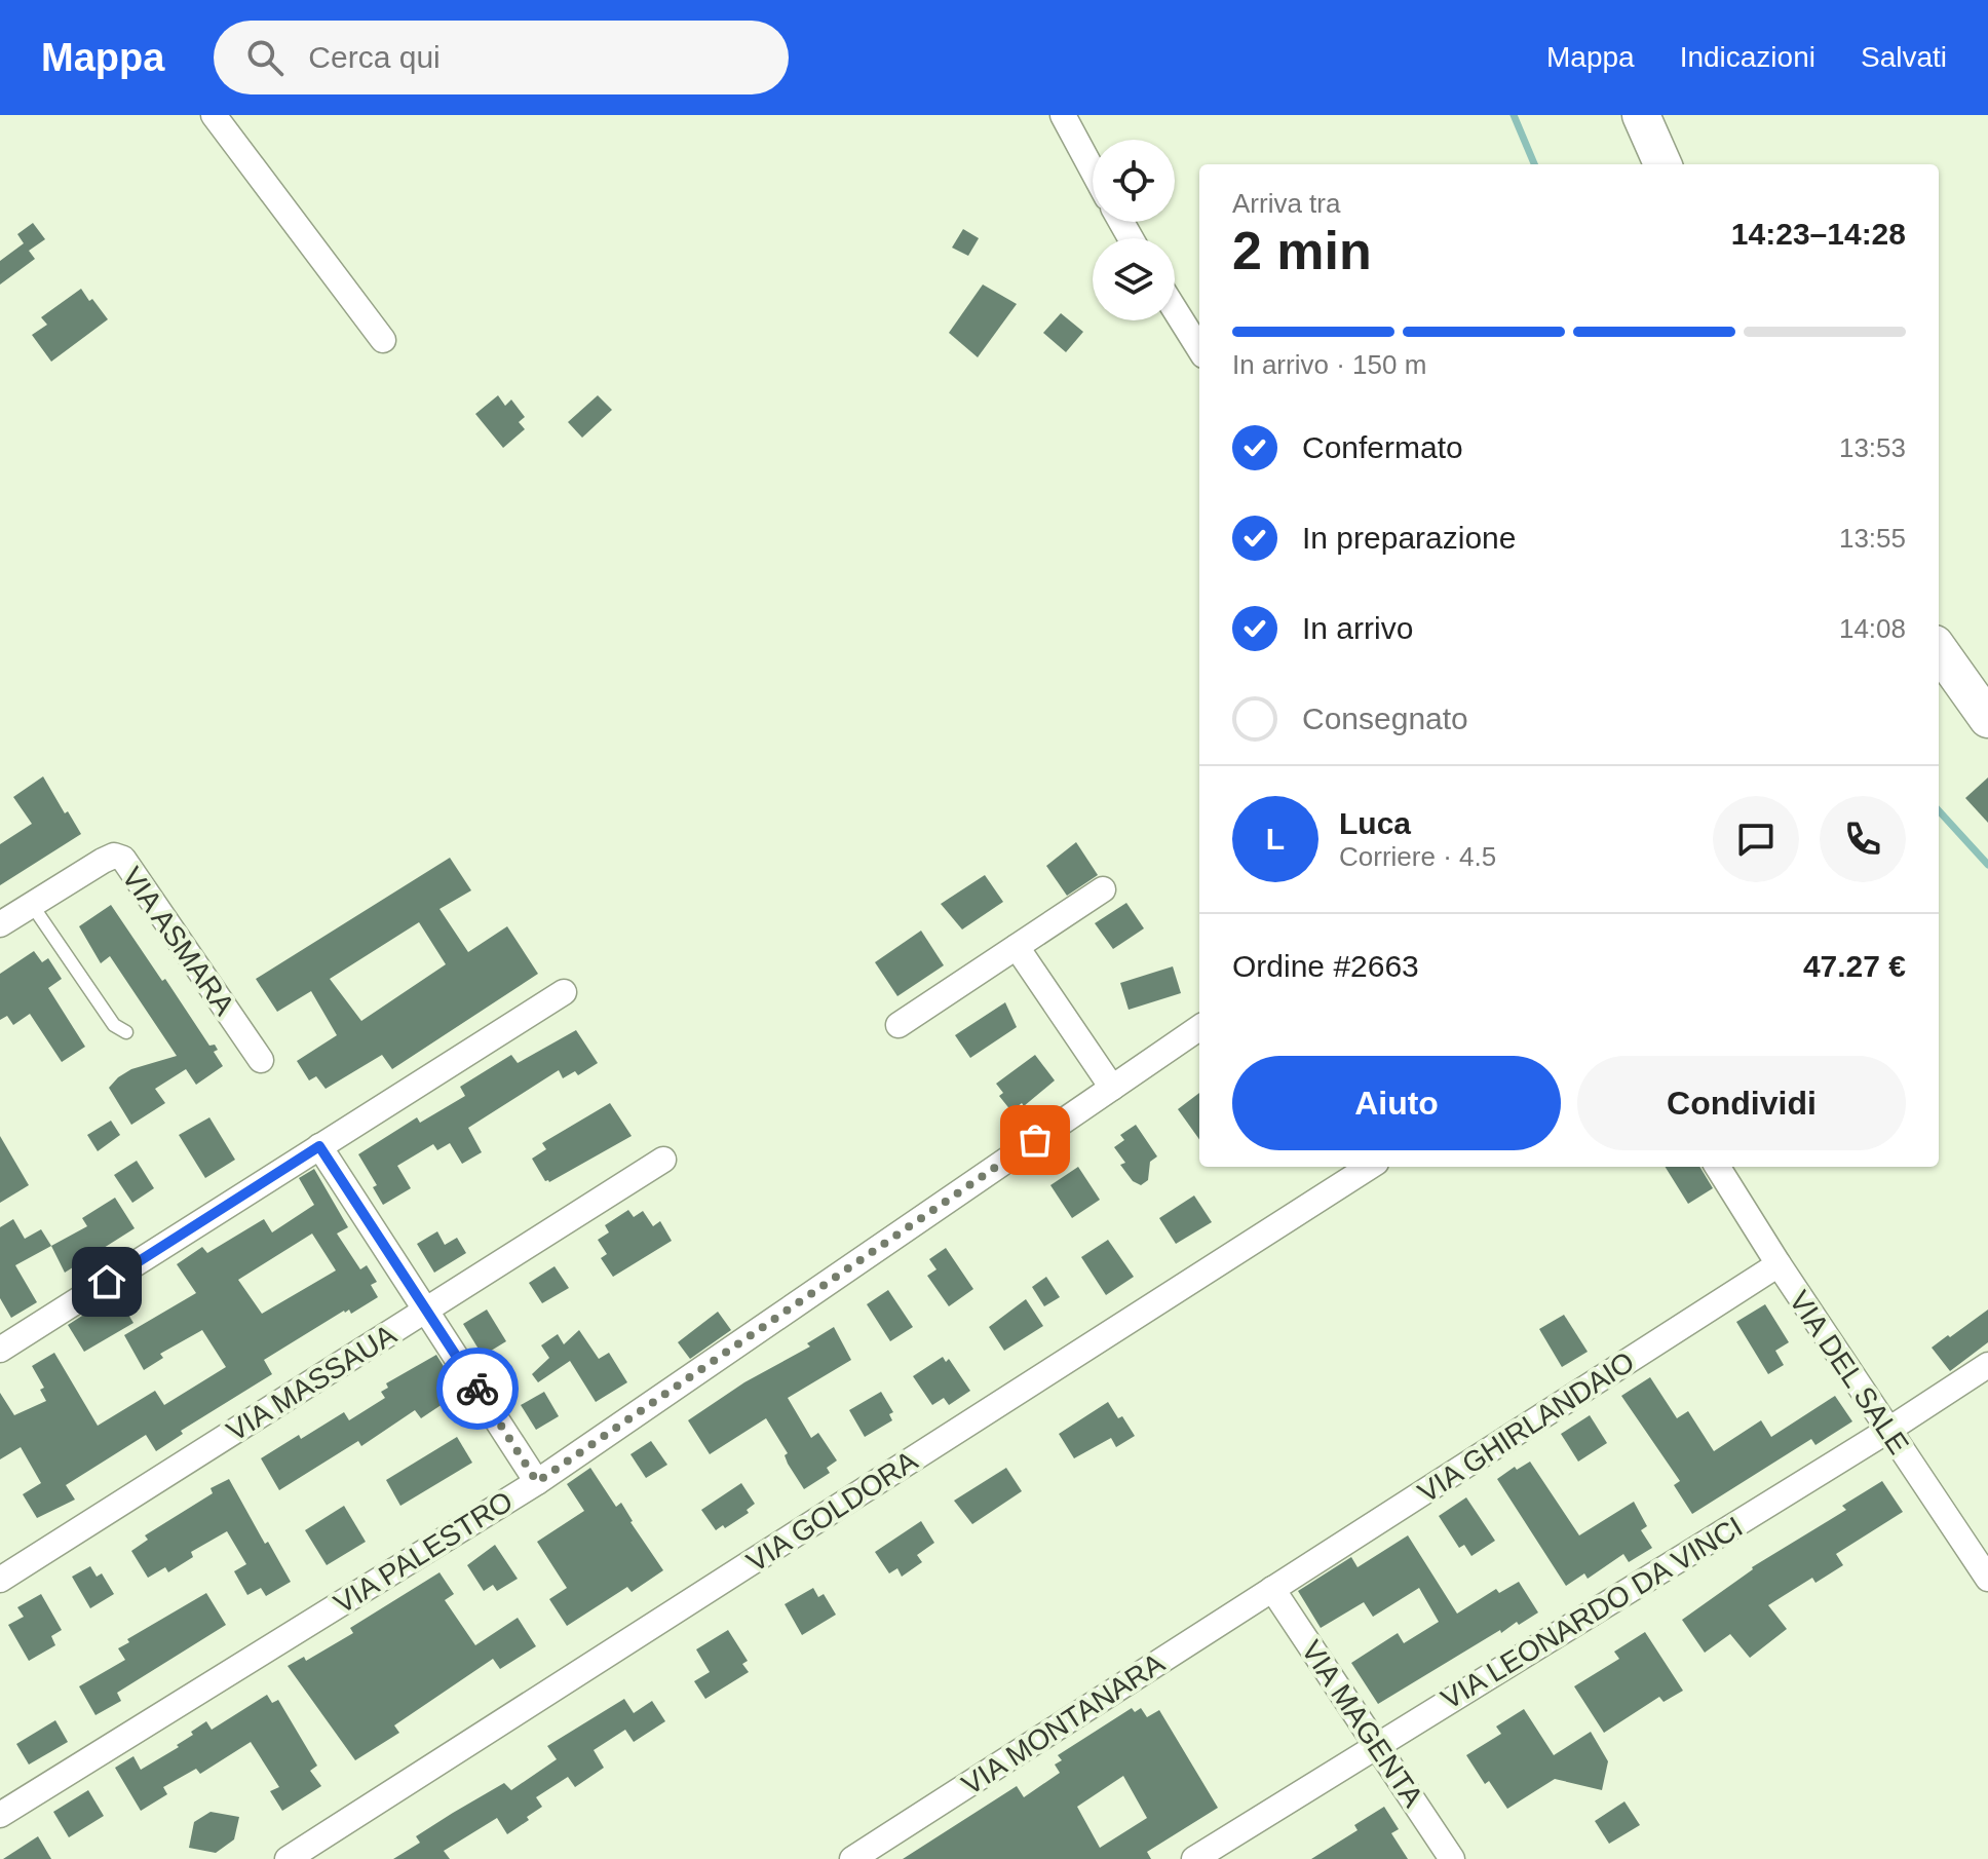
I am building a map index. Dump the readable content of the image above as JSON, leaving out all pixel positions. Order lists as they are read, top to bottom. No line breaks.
{"streets":{"street":["VIA ASMARA","VIA DEL SALE","VIA MASSAUA","VIA GHIRLANDAIO","VIA GOLDORA","VIA PALESTRO","VIA LEONARDO DA VINCI","VIA MONTANARA","VIA MAGENTA"]},"crossings":[["VIA DEL SALE","VIA GHIRLANDAIO"],["VIA DEL SALE","VIA LEONARDO DA VINCI"],["VIA GHIRLANDAIO","VIA MONTANARA"],["VIA GHIRLANDAIO","VIA MAGENTA"],["VIA LEONARDO DA VINCI","VIA MAGENTA"],["VIA MONTANARA","VIA MAGENTA"]],"page":{"header":"Mappa","search":"Cerca qui","nav":["Mappa","Indicazioni","Salvati"],"heading":["2 min","Arriva tra","14:23–14:28"],"panel":["Luca","Corriere · 4.5","Ordine #2663","47.27 €"],"bar":"In arrivo · 150 m","list":[["Confermato","13:53"],["In preparazione","13:55"],["In arrivo","14:08"],"Consegnato"],"round":"L","buttons":["Aiuto","Condividi"]}}
